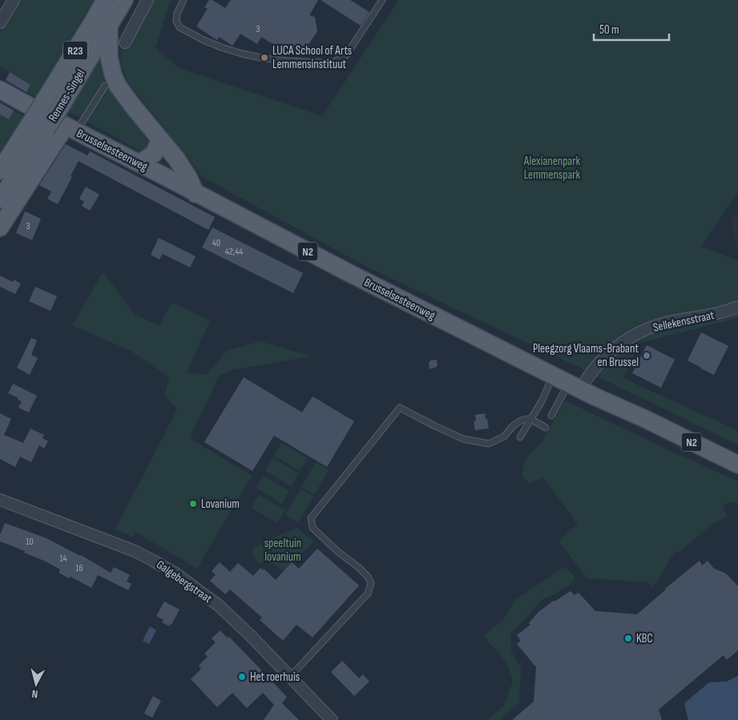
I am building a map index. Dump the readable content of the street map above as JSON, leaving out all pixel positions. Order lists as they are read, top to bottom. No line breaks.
{"streets":{"main road":["R23","Rennes-Singel","Brusselsesteenweg","N2"],"street":["Sellekensstraat","Galgebergstraat"]},"crossings":[["R23","Rennes-Singel"],["Brusselsesteenweg","N2"],["Brusselsesteenweg","Sellekensstraat"]],"parks":["Alexianenpark Lemmenspark","speeltuin lovanium"],"places":["LUCA School of Arts Lemmensinstituut","Pleegzorg Vlaams-Brabant en Brussel","Lovanium","KBC","Het roerhuis"],"house_numbers":["3","3","40","42;44","10","14","16"],"scale_bar":"50 m","north":"bottom"}
